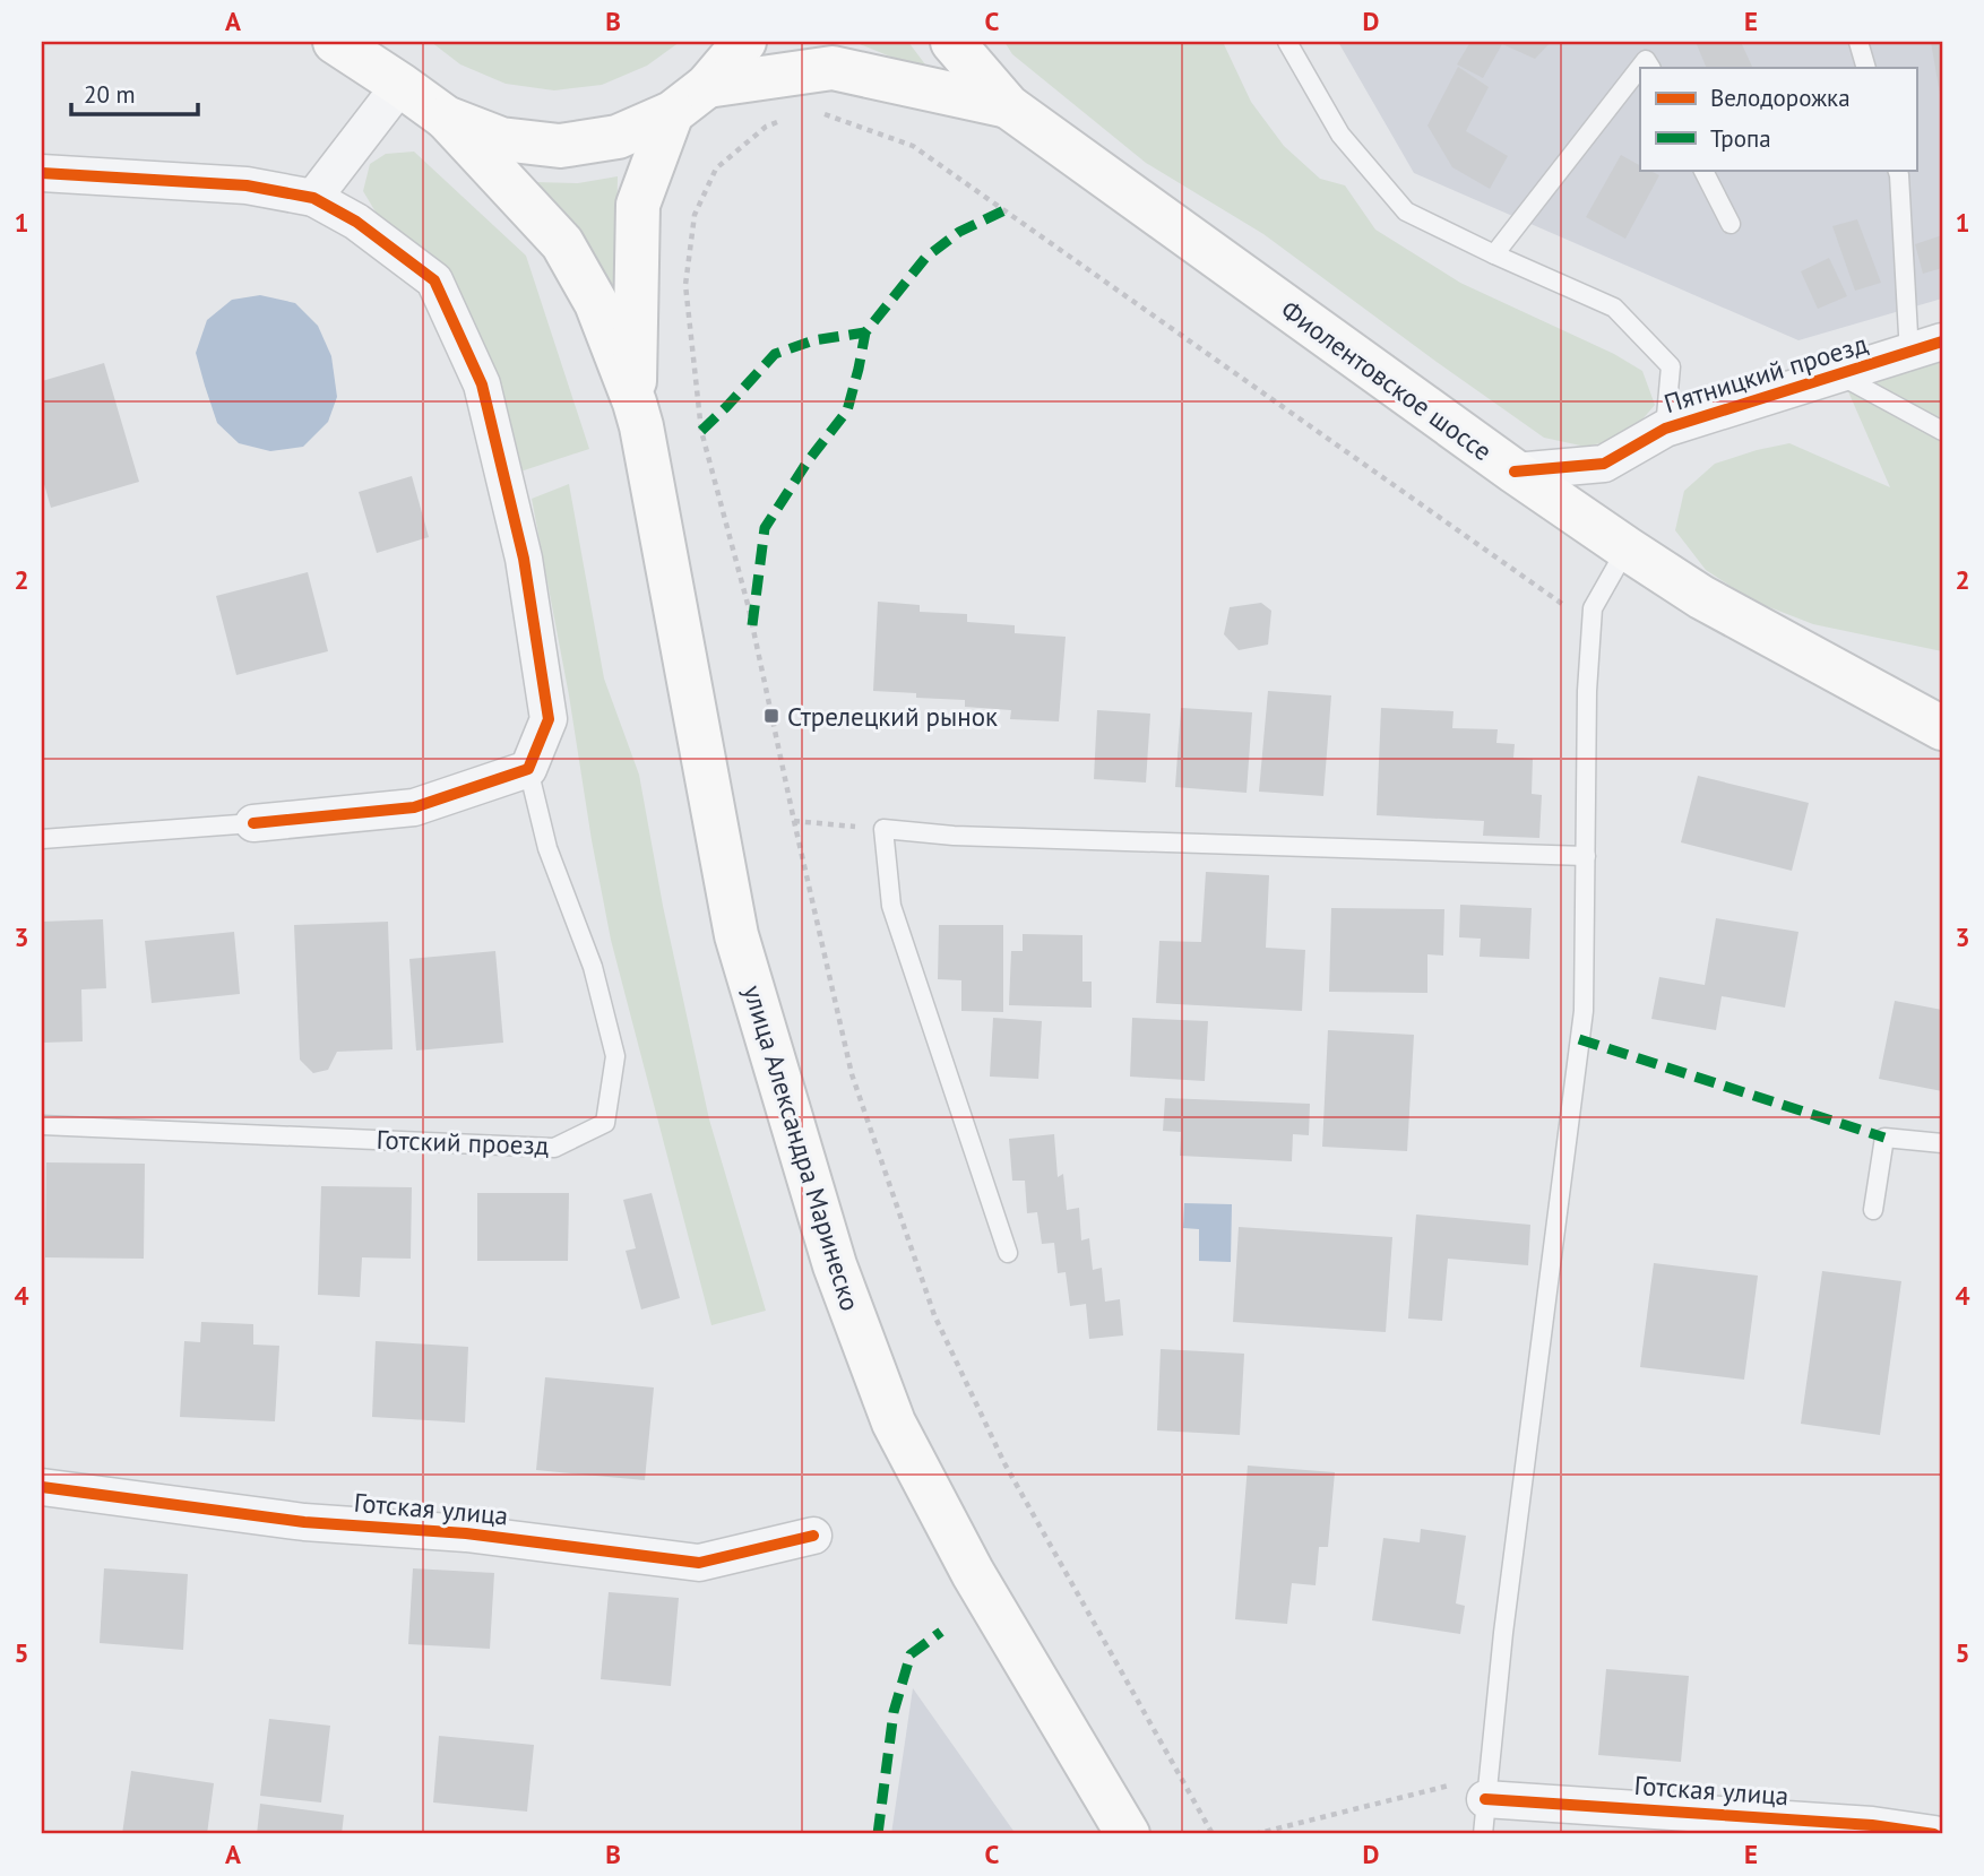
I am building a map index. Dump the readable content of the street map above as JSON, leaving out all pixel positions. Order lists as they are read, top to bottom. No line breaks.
{"streets":{"main road":["Фиолентовское шоссе","улица Александра Маринеско"],"street":["Пятницкий проезд","Готская улица"],"lane":["Готский проезд"]},"crossings":[["Пятницкий проезд","Фиолентовское шоссе"],["Фиолентовское шоссе","улица Александра Маринеско"]],"places":{"transit":["Стрелецкий рынок"]},"legend":["Велодорожка","Тропа"],"scale_bar":"20 m","grid":{"columns":["A","B","C","D","E"],"rows":["1","2","3","4","5"]}}
